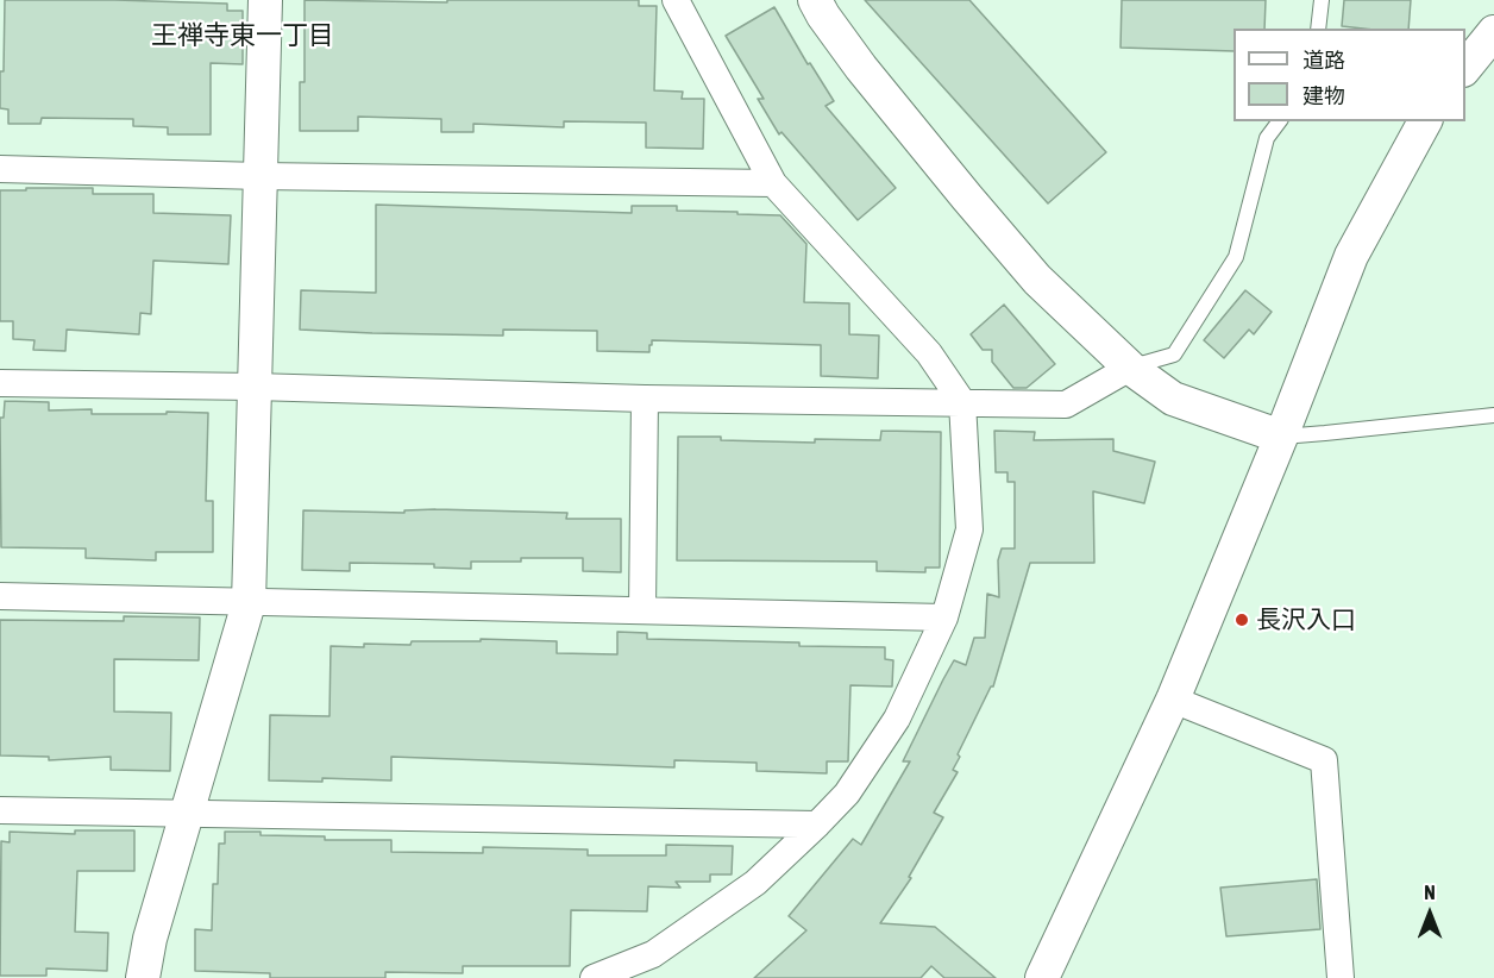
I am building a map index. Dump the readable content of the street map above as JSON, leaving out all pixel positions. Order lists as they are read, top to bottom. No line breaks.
{"districts":["王禅寺東一丁目"],"places":["長沢入口"],"legend":["道路","建物"],"north":"top"}
